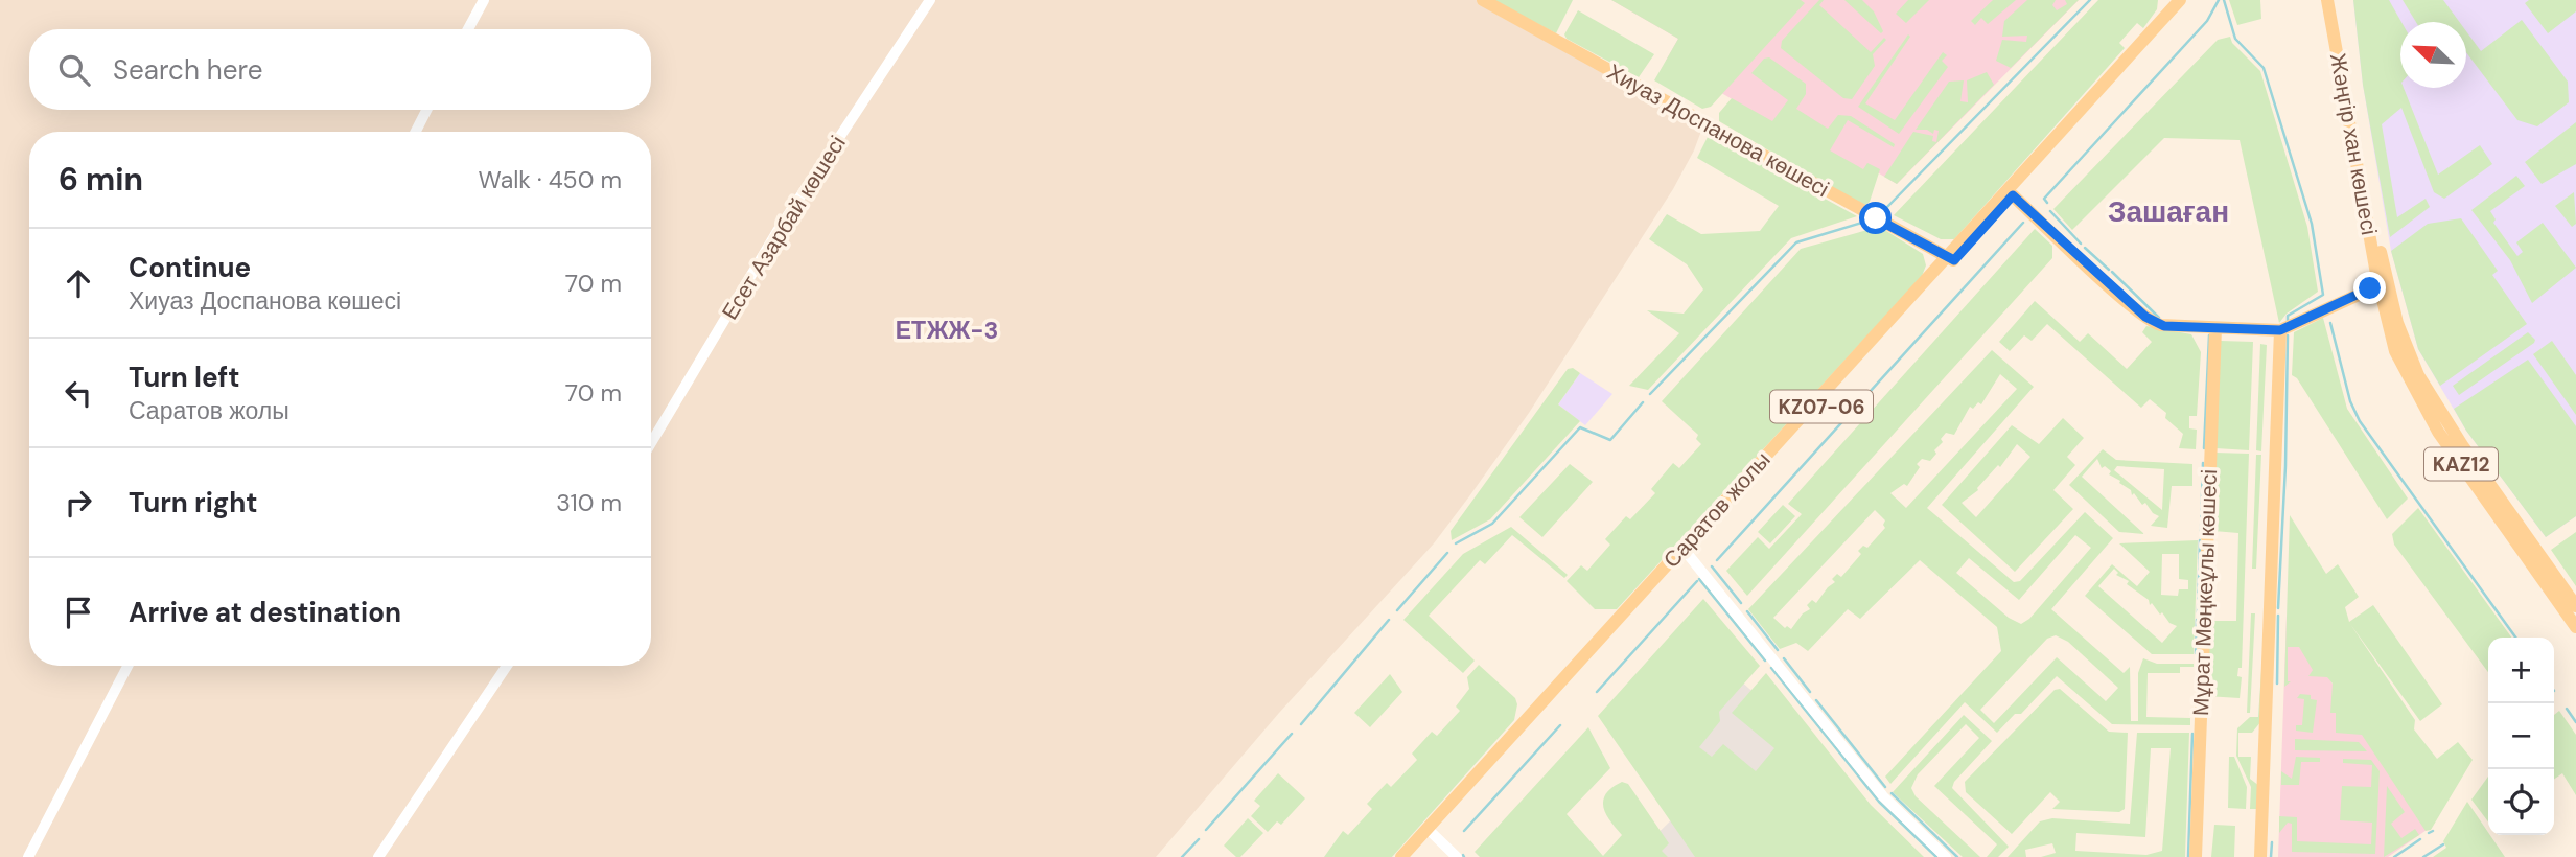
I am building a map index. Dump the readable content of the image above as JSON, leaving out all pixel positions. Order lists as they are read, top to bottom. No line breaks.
{"streets":{"main road":["Хиуаз Доспанова көшесі","Жәңгір хан көшесі","KZ07-06","KAZ12","Саратов жолы","Мұрат Мөңкеұлы көшесі"],"street":["Есет Азарбай көшесі"]},"crossings":[["Хиуаз Доспанова көшесі","Саратов жолы"]],"districts":["Зашаған","ЕТЖЖ-3"],"north":"top left","page":{"search":"Search here","heading":["6 min","Walk · 450 m"],"list":[["Continue","Хиуаз Доспанова көшесі","70 m"],["Turn left","Саратов жолы","70 m"],["Turn right","310 m"],"Arrive at destination"],"map_buttons":["+","−"]}}
